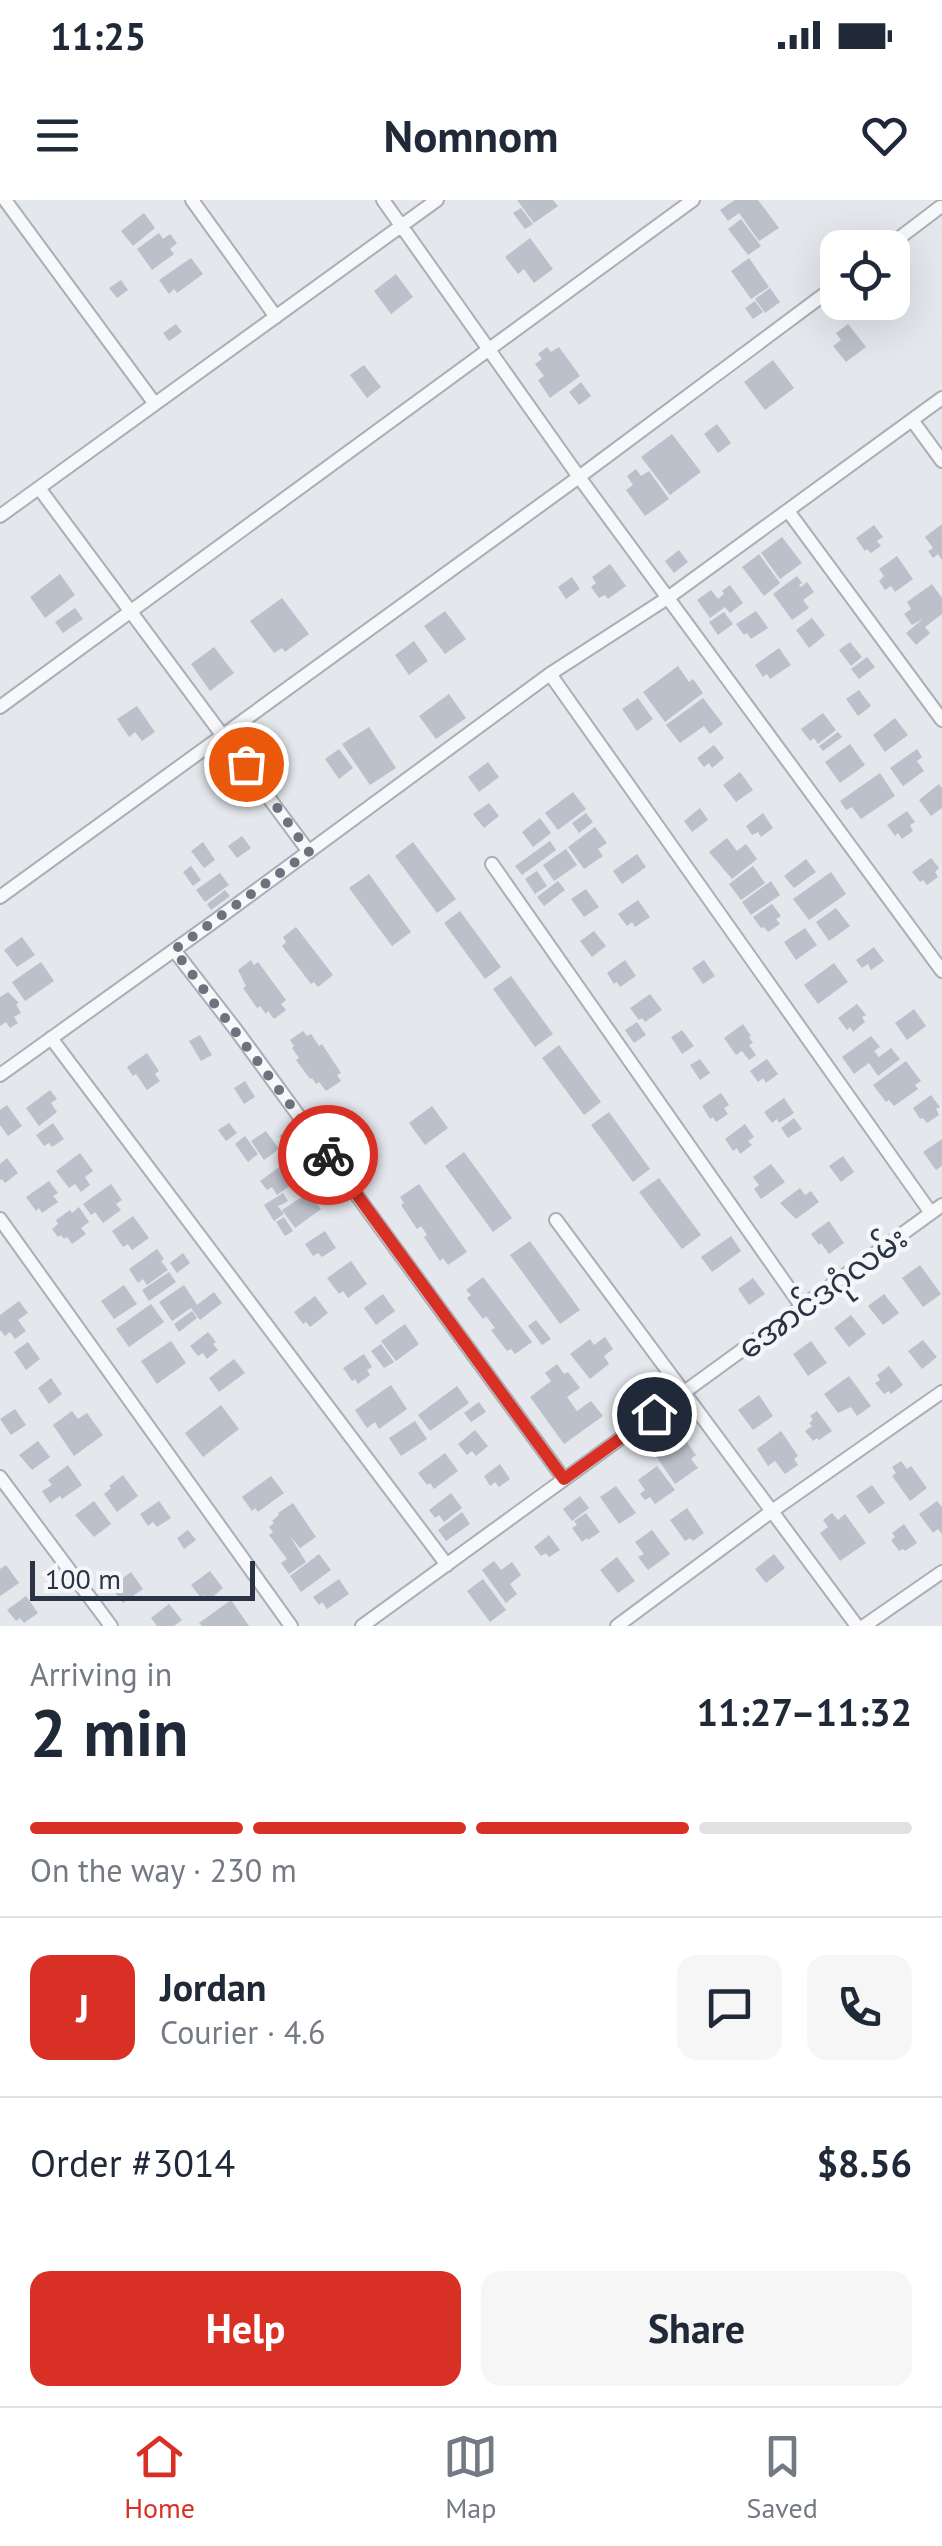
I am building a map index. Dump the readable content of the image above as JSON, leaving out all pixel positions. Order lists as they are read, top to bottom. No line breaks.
{"streets":{"street":["အောင်ဒဂုံလမ်း"]},"scale_bar":"100 m","page":{"status":"11:25","header":"Nomnom","scale":"100 m","heading":["2 min","Arriving in","11:27–11:32"],"panel":["Jordan","Courier · 4.6","Order #3014","$8.56"],"bar":"On the way · 230 m","round":"J","buttons":["Help","Share"],"tabs":["Home","Map","Saved"]}}
